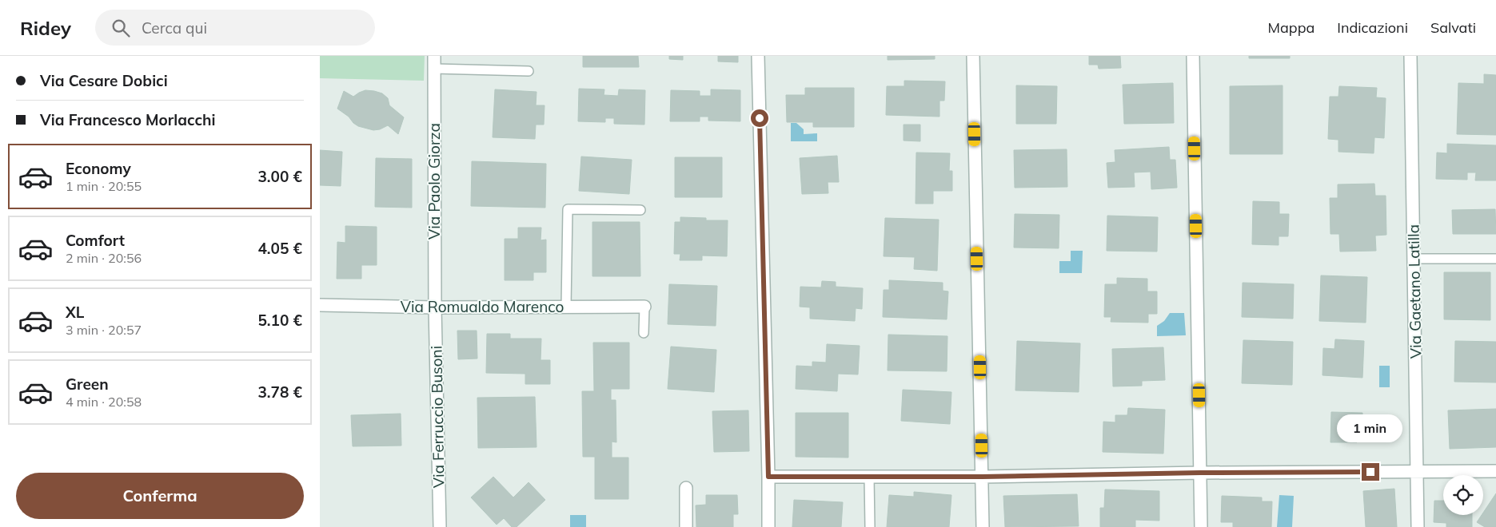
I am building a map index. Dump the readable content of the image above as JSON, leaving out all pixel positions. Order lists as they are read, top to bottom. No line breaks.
{"streets":{"street":["Via Paolo Giorza","Via Gaetano Latilla","Via Romualdo Marenco","Via Ferruccio Busoni"]},"crossings":[["Via Paolo Giorza","Via Romualdo Marenco"],["Via Paolo Giorza","Via Ferruccio Busoni"],["Via Romualdo Marenco","Via Ferruccio Busoni"]],"page":{"header":"Ridey","search":"Cerca qui","nav":["Mappa","Indicazioni","Salvati"],"banner":["Via Cesare Dobici","Via Francesco Morlacchi"],"list":[{"name":"Economy","note":"1 min · 20:55","value":"3.00 €"},{"name":"Comfort","note":"2 min · 20:56","value":"4.05 €"},{"name":"XL","note":"3 min · 20:57","value":"5.10 €"},{"name":"Green","note":"4 min · 20:58","value":"3.78 €"}],"bubble":"1 min","buttons":"Conferma"}}
